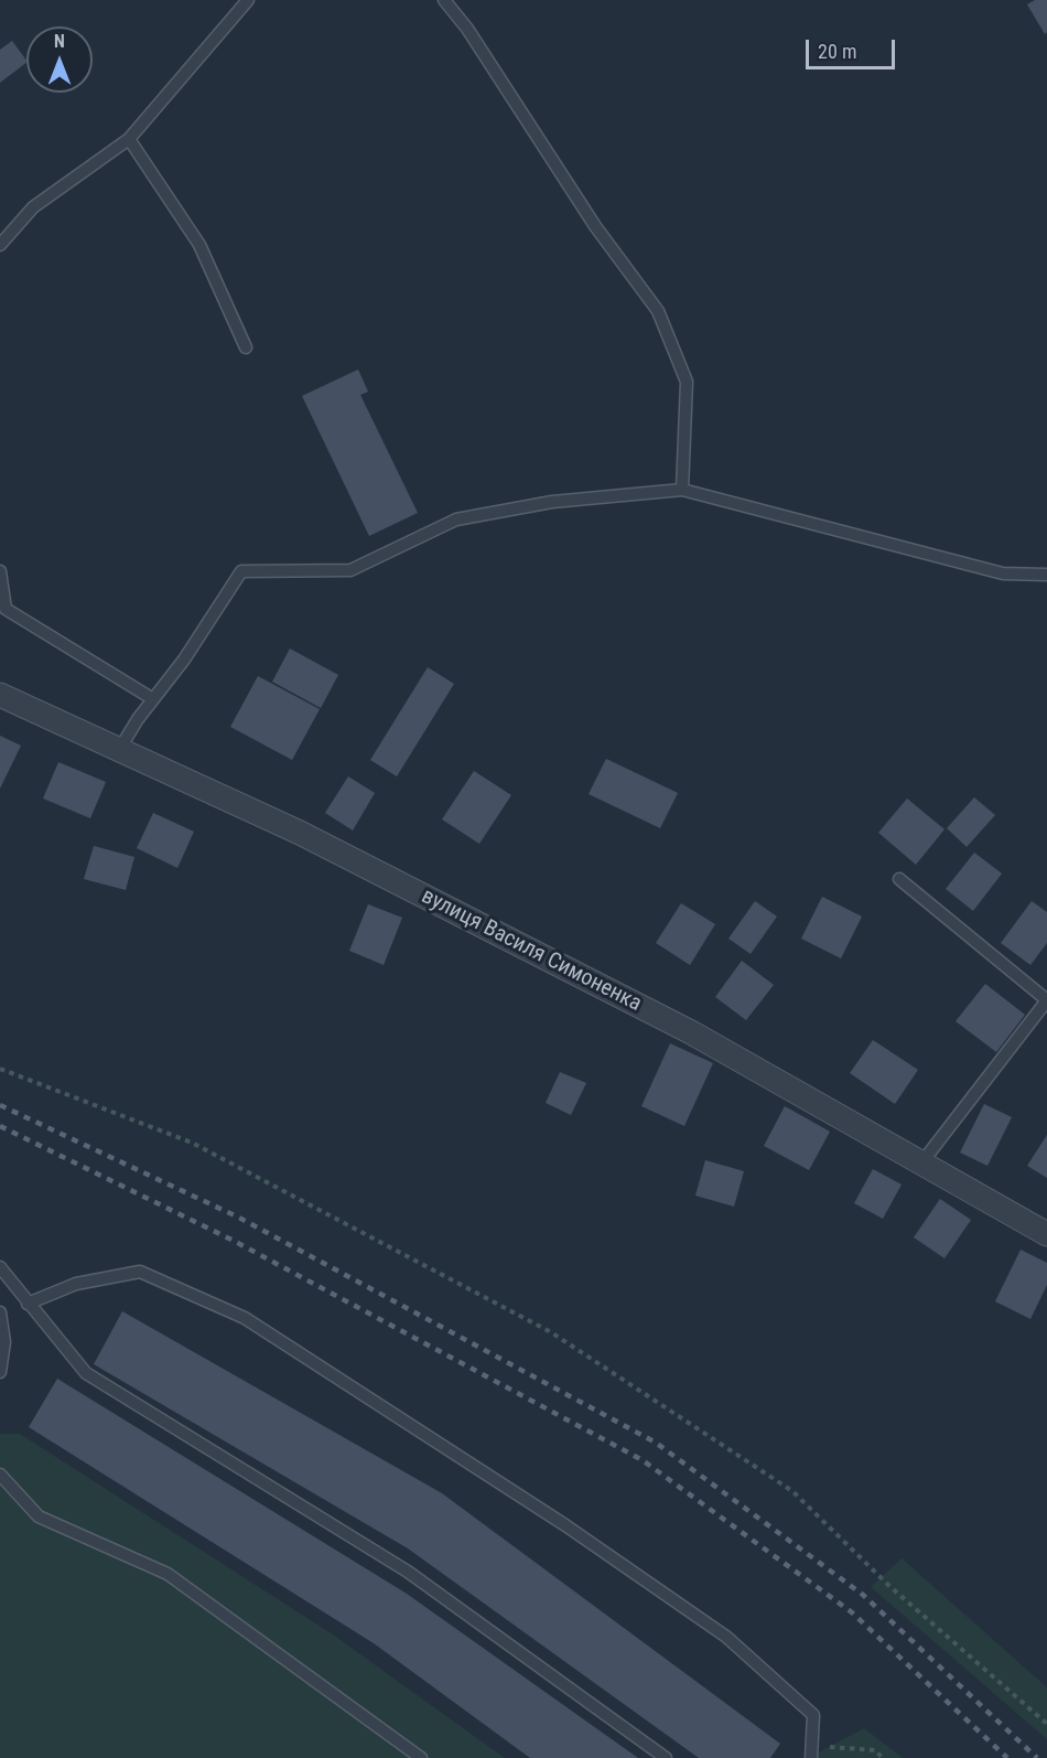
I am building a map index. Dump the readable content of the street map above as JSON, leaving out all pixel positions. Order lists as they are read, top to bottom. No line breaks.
{"streets":{"street":["вулиця Василя Симоненка"]},"scale_bar":"20 m","north":"top"}
